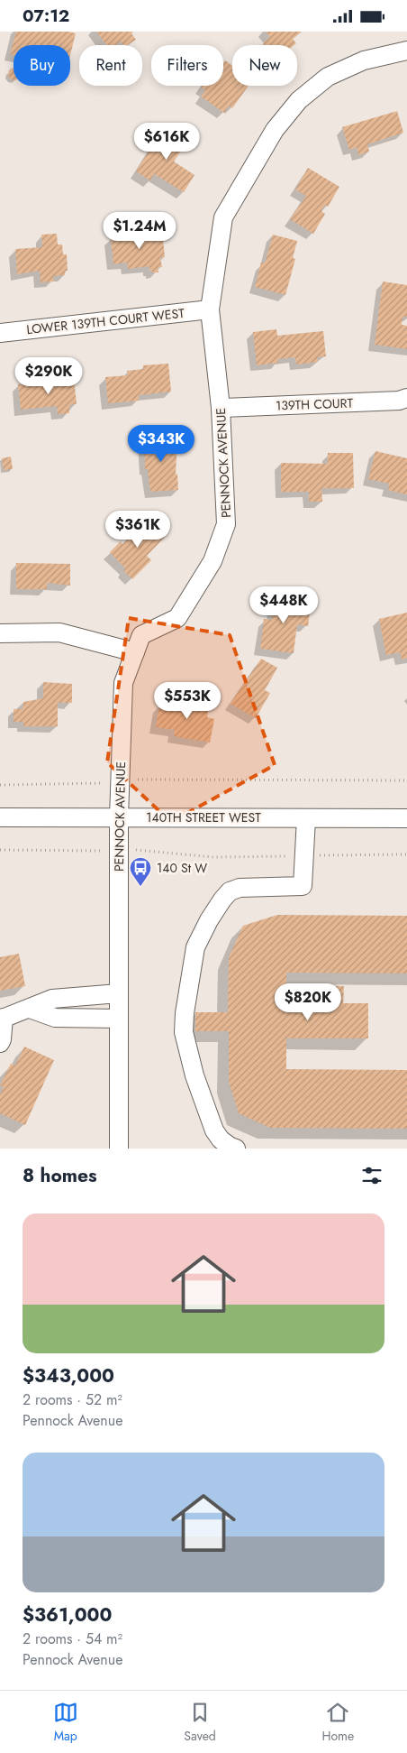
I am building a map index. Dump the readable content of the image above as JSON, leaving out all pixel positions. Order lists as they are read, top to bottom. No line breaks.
{"streets":{"street":["LOWER 139TH COURT WEST","139TH COURT","PENNOCK AVENUE","140TH STREET WEST"]},"crossings":[["LOWER 139TH COURT WEST","PENNOCK AVENUE"],["139TH COURT","PENNOCK AVENUE"],["PENNOCK AVENUE","140TH STREET WEST"]],"places":{"bus stop":["140 St W"]},"page":{"status":"07:12","chip":["Buy","Rent","Filters","New"],"price":["$616K","$1.24M","$290K","$343K","$361K","$448K","$553K","$820K"],"heading":"8 homes","list":[{"name":"$343,000","note":"2 rooms · 52 m² · Pennock Avenue"},{"name":"$361,000","note":"2 rooms · 54 m² · Pennock Avenue"}],"tabs":["Map","Saved","Home"]}}
